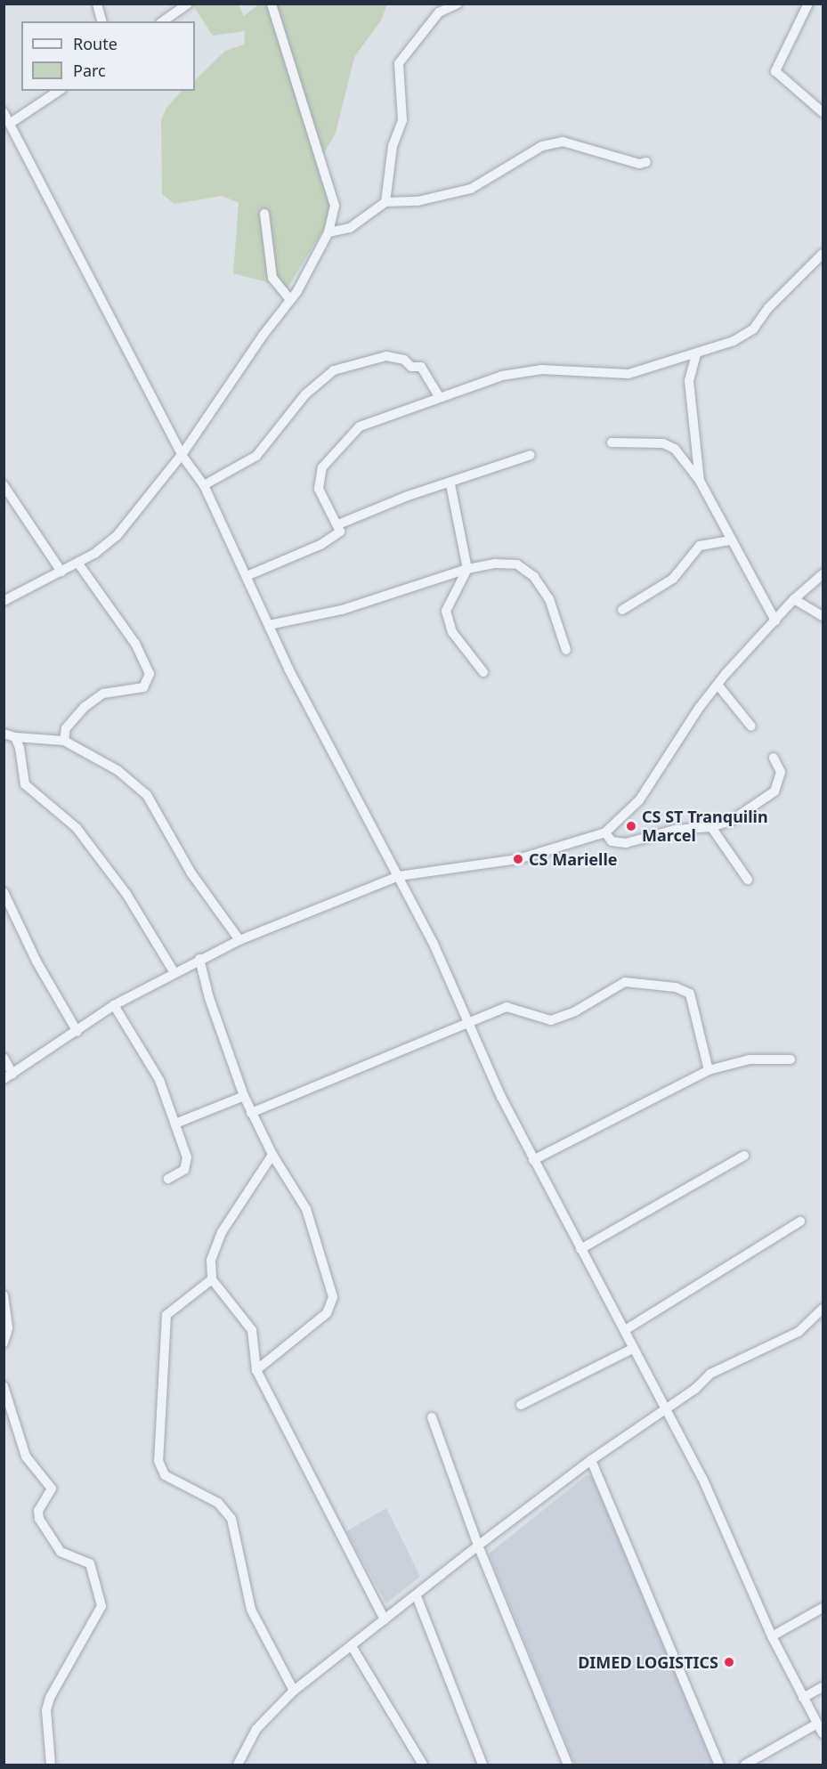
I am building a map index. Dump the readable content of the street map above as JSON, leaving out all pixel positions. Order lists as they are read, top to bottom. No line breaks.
{"places":["CS ST Tranquilin Marcel","CS Marielle","DIMED LOGISTICS"],"legend":["Route","Parc"]}
